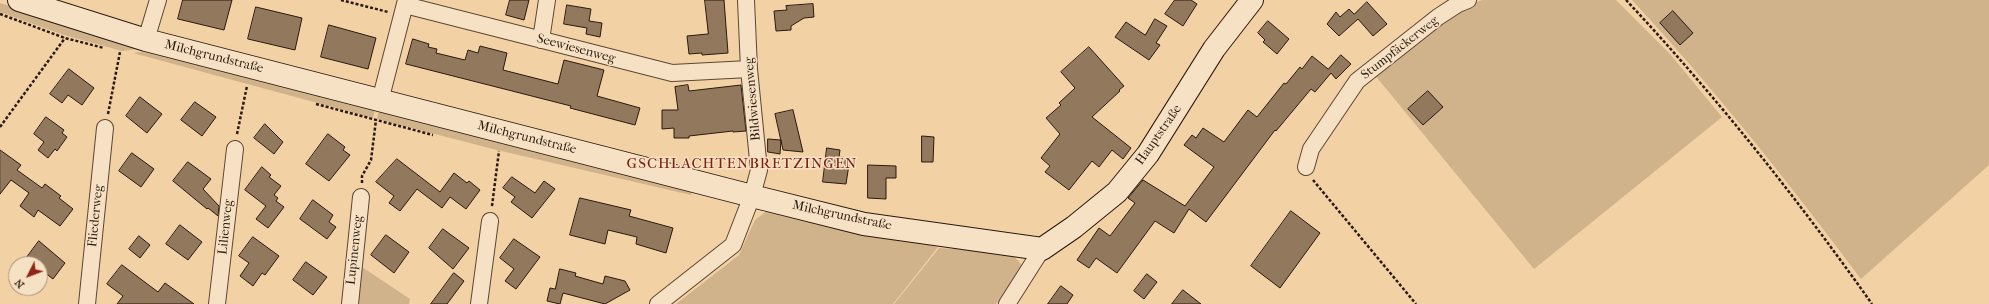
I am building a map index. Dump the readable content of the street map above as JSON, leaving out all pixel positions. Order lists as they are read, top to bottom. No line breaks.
{"streets":{"street":["Stumpfäckerweg","Seewiesenweg","Milchgrundstraße","Bildwiesenweg","Hauptstraße","Fliederweg","Lilienweg","Lupinenweg"]},"crossings":[["Seewiesenweg","Bildwiesenweg"],["Milchgrundstraße","Bildwiesenweg"],["Milchgrundstraße","Hauptstraße"]],"districts":["GSCHLACHTENBRETZINGEN"],"north":"bottom left"}
